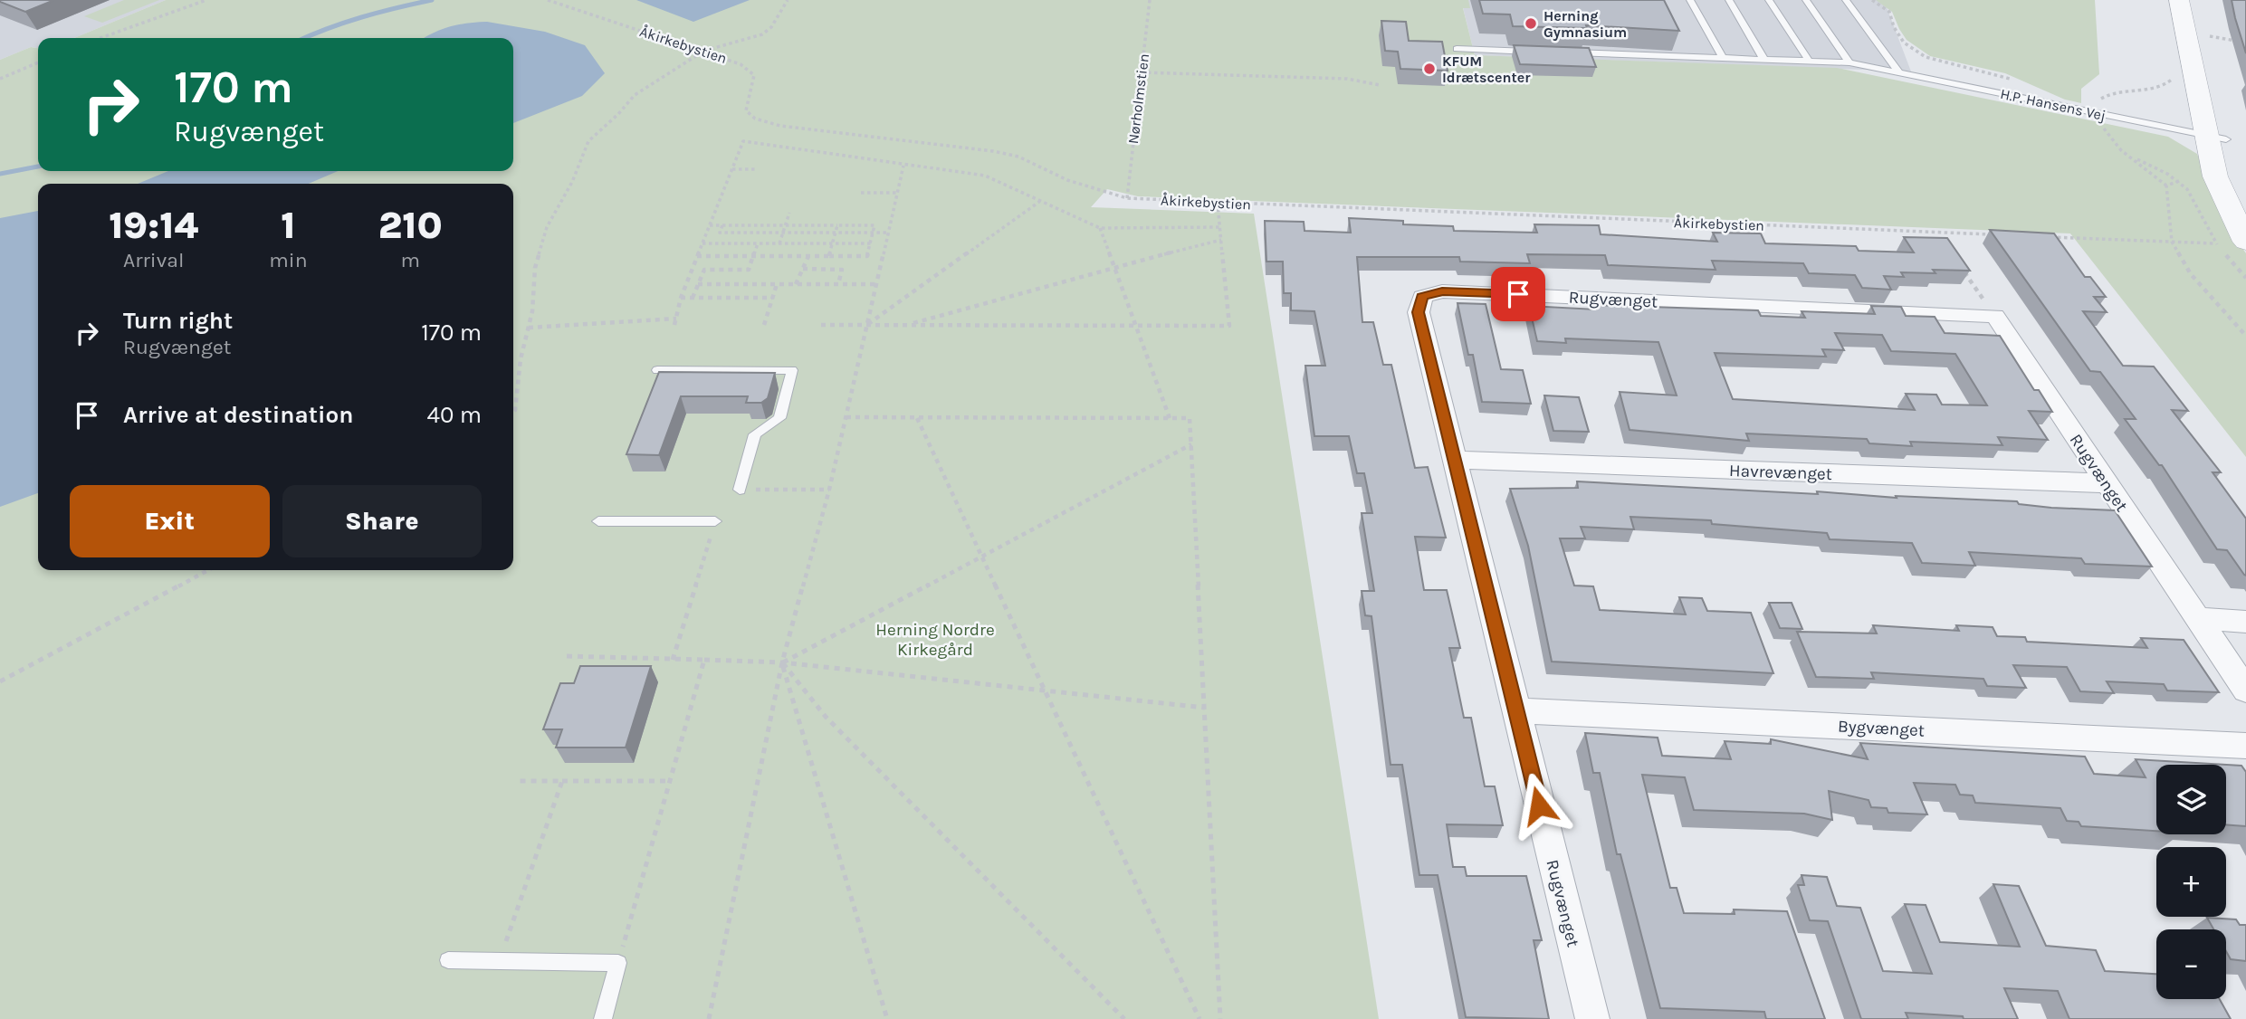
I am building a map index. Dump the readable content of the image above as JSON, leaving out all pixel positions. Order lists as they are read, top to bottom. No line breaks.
{"streets":{"street":["Rugvænget","Havrevænget","Bygvænget"],"lane":["H.P. Hansens Vej"],"path":["Åkirkebystien","Nørholmstien"]},"crossings":[["Åkirkebystien","Nørholmstien"],["Rugvænget","Havrevænget"],["Rugvænget","Bygvænget"]],"parks":["Herning Nordre Kirkegård"],"places":["Herning Gymnasium","KFUM Idrætscenter"],"page":{"turn":["170 m","Rugvænget"],"eta":["19:14","Arrival","1","min","210","m"],"list":[{"name":"Turn right","note":"Rugvænget","value":"170 m"},{"name":"Arrive at destination","value":"40 m"}],"buttons":["Exit","Share"],"map_buttons":["+","−"]}}
